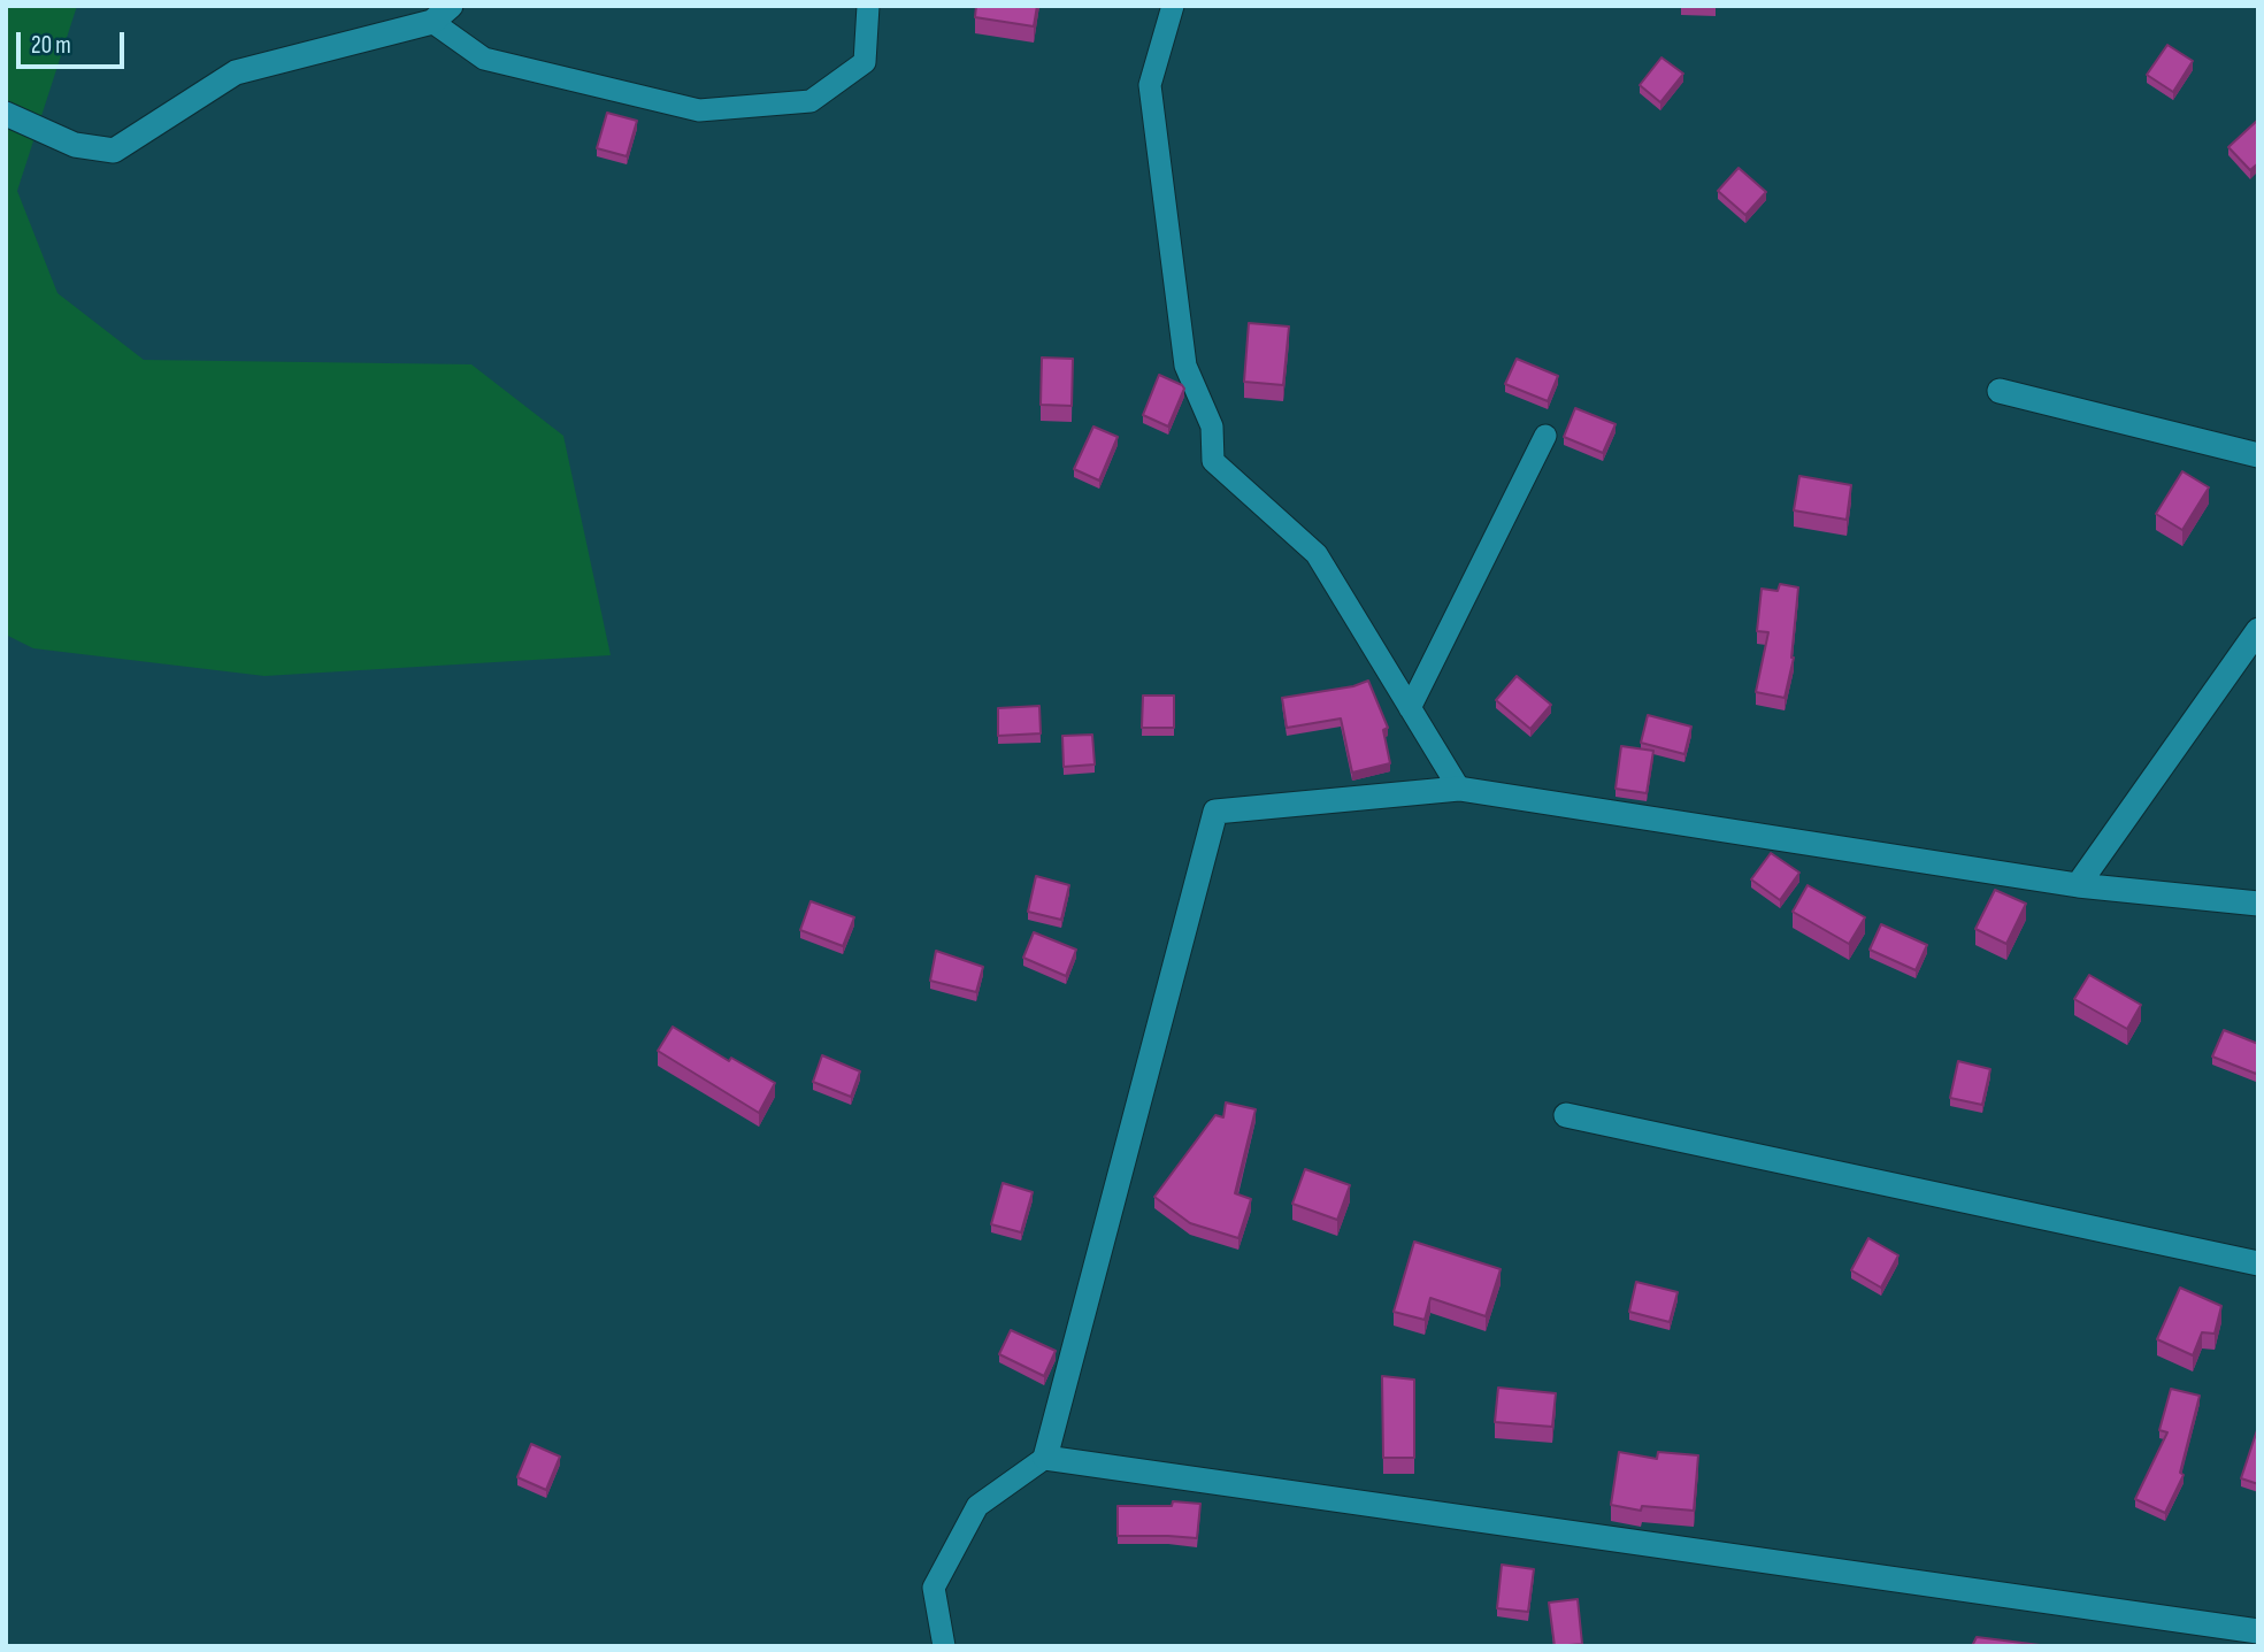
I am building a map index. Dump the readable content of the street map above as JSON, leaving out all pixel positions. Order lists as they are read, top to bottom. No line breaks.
{"scale_bar":"20 m"}
